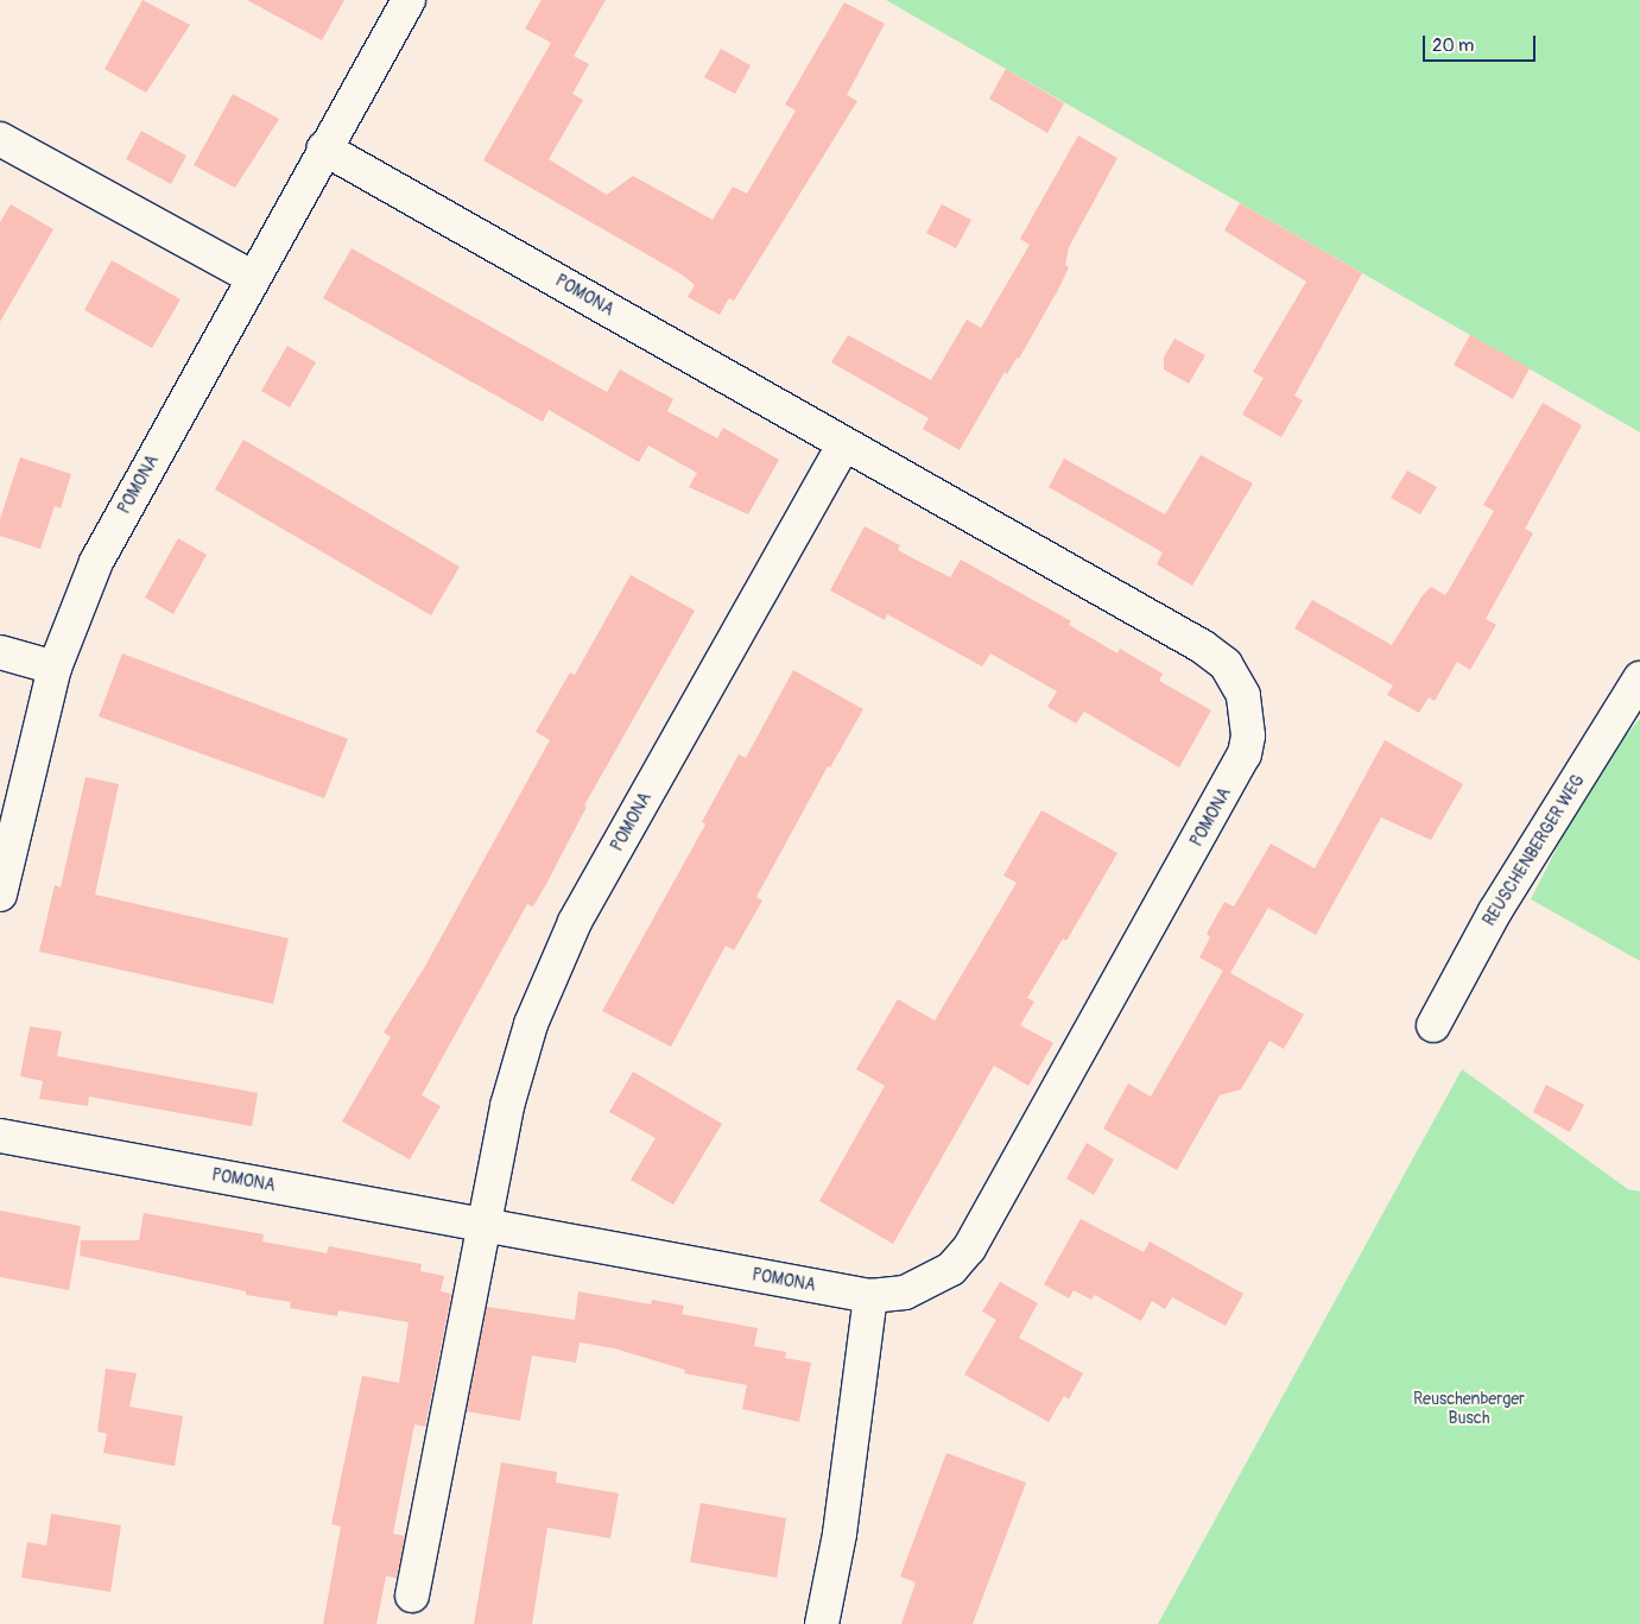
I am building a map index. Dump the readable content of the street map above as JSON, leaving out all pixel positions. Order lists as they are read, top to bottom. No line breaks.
{"streets":{"street":["POMONA","REUSCHENBERGER WEG"]},"parks":["Reuschenberger Busch"],"scale_bar":"20 m"}
